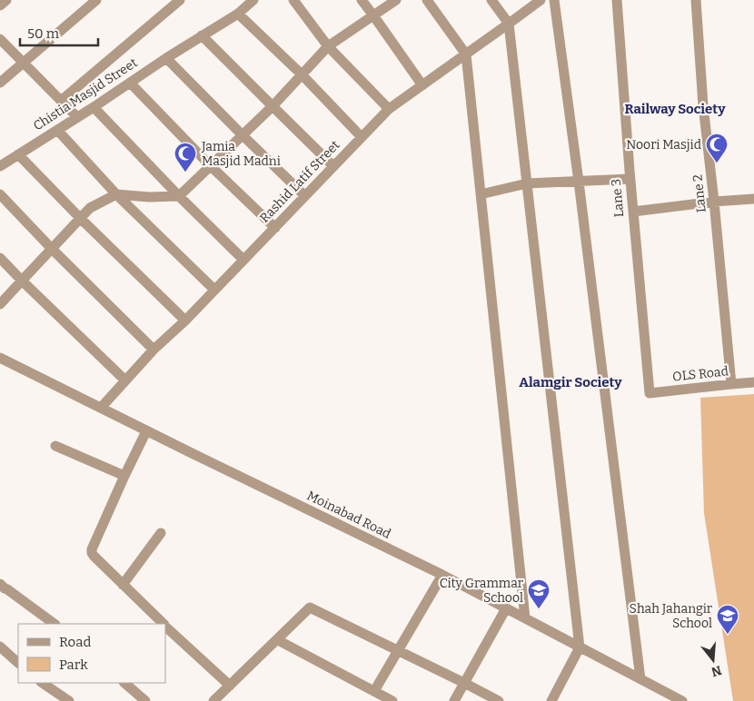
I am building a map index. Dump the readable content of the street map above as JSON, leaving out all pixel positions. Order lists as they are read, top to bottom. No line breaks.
{"streets":{"street":["Chistia Masjid Street","Rashid Latif Street","Lane 2","Lane 3","OLS Road","Moinabad Road"]},"crossings":[["Rashid Latif Street","Moinabad Road"],["Lane 2","OLS Road"],["Lane 3","OLS Road"]],"districts":["Railway Society","Alamgir Society"],"places":{"mosque":["Noori Masjid","Jamia Masjid Madni"],"school or university":["City Grammar School","Shah Jahangir School"]},"legend":["Road","Park"],"scale_bar":"50 m","north":"bottom"}
